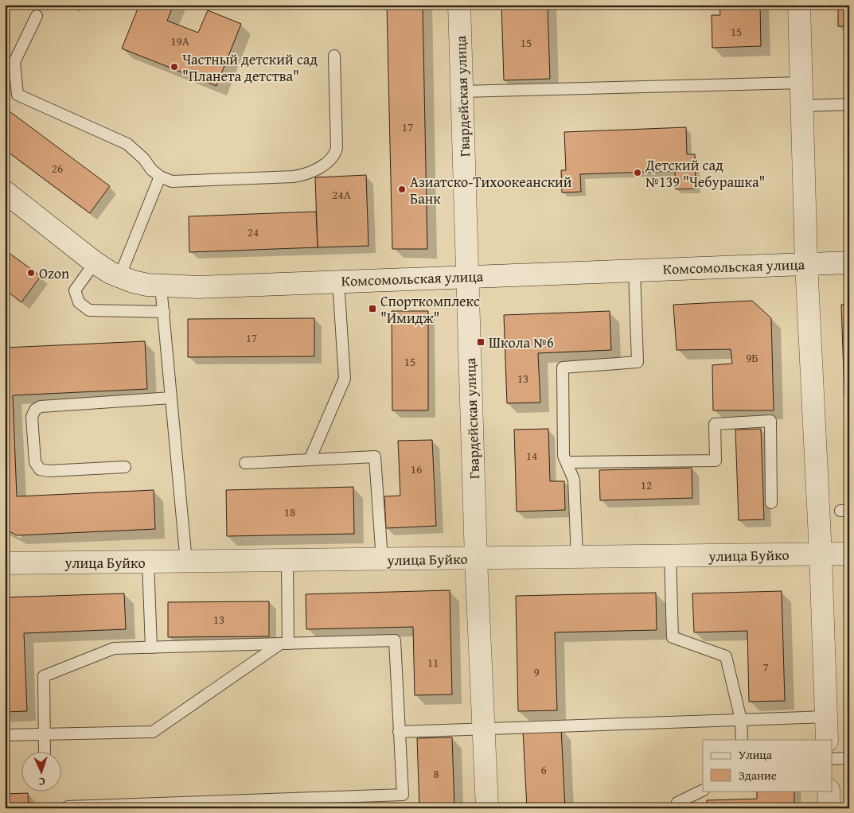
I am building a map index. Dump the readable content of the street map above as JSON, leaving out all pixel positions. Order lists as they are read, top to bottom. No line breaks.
{"streets":{"street":["Гвардейская улица","Комсомольская улица","улица Буйко"]},"crossings":[["Гвардейская улица","Комсомольская улица"],["Гвардейская улица","улица Буйко"]],"places":{"other":["Частный детский сад \"Планета детства\"","Детский сад №139 \"Чебурашка\"","Азиатско-Тихоокеанский Банк","Ozon"],"transit":["Спорткомплекс \"Имидж\"","Школа №6"]},"house_numbers":["15","19А","15","17","26","24А","24","17","9Б","15","13","14","16","12","18","13","11","7","9","6","8"],"legend":["Улица","Здание"],"north":"bottom"}
